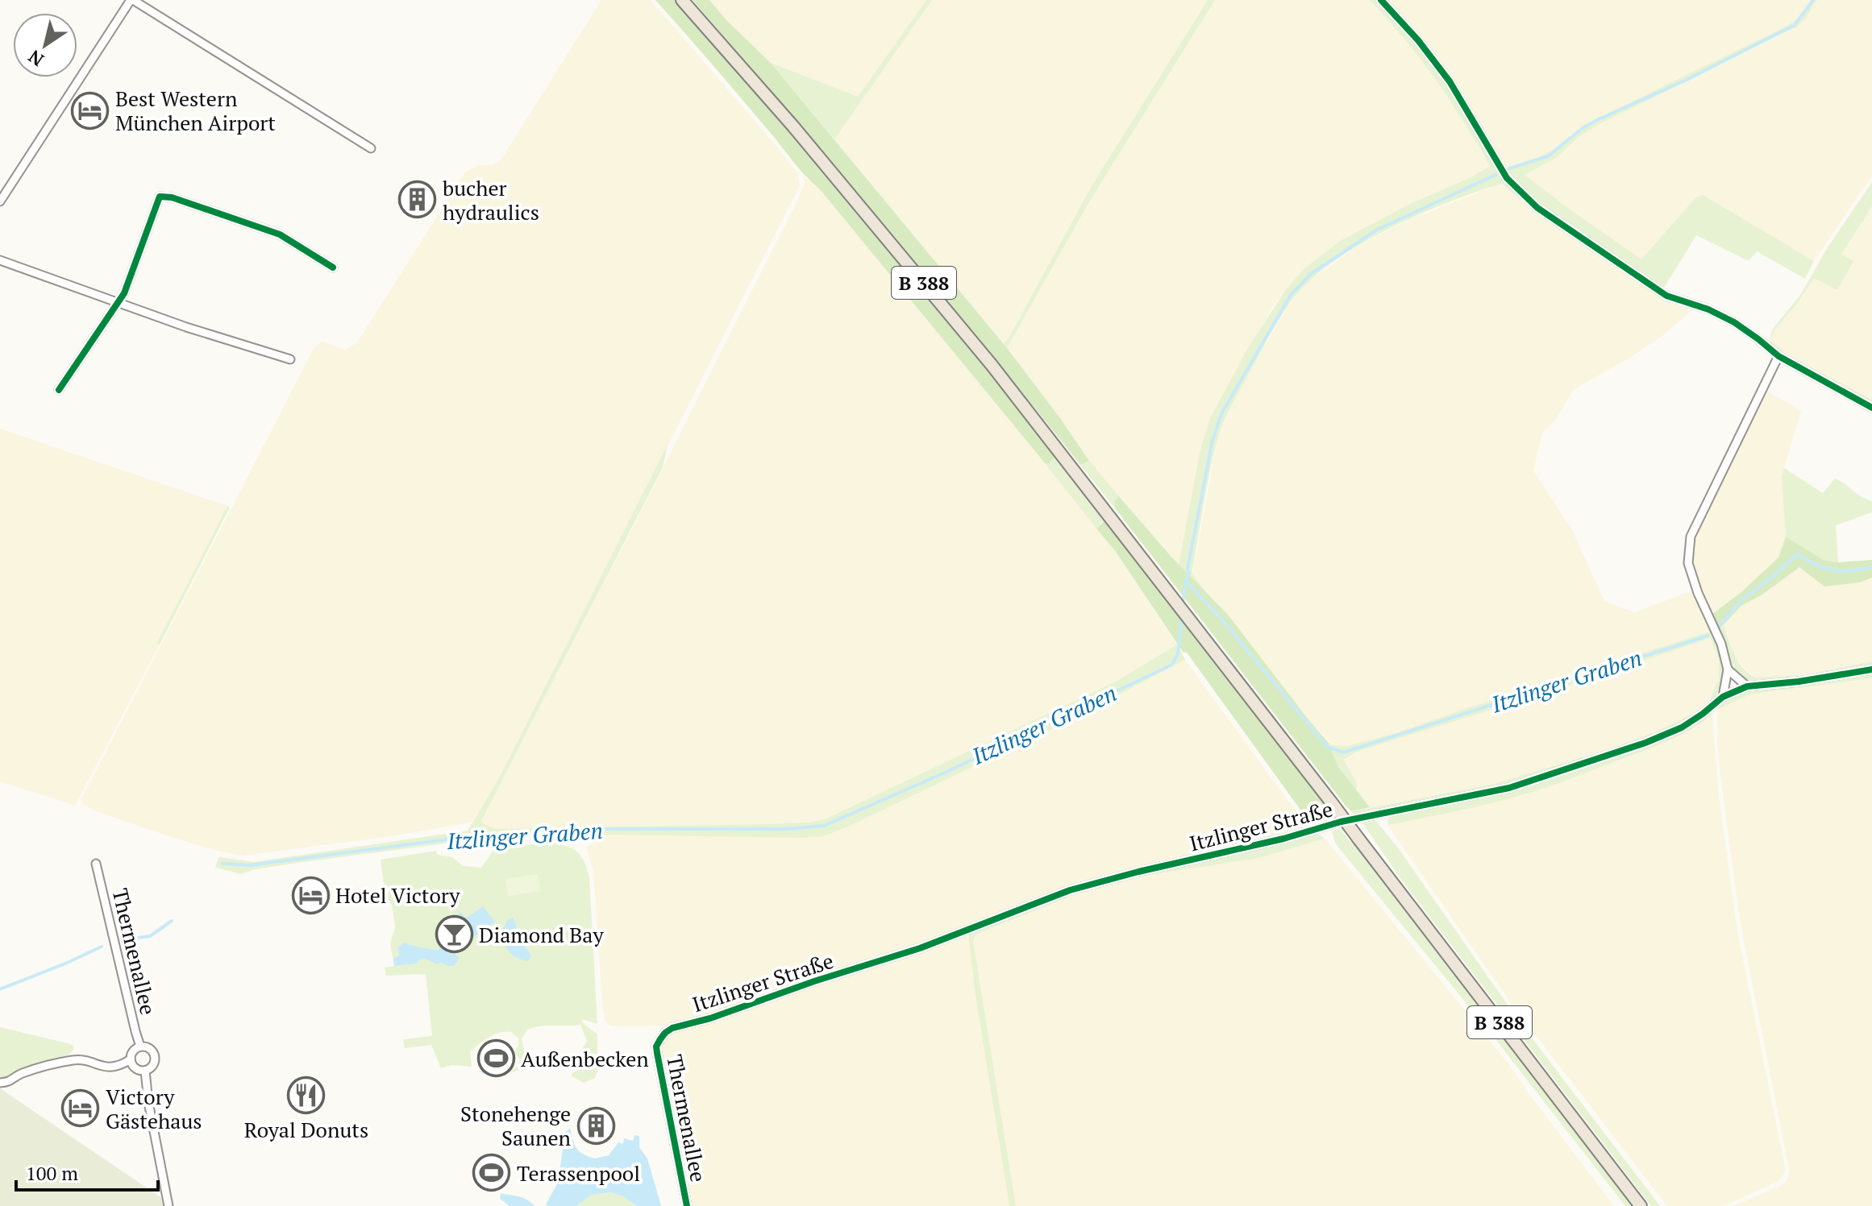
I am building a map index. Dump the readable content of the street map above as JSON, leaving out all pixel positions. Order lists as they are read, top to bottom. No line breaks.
{"streets":{"main road":["B 388"],"street":["Itzlinger Straße","Thermenallee"]},"crossings":[["Itzlinger Straße","Thermenallee"]],"water":["Itzlinger Graben"],"places":{"hotel":["Best Western München Airport","Hotel Victory","Victory Gästehaus"],"building":["bucher hydraulics","Stonehenge Saunen"],"bar":["Diamond Bay"],"sports":["Außenbecken","Terassenpool"],"restaurant":["Royal Donuts"]},"scale_bar":"100 m","north":"bottom left"}
